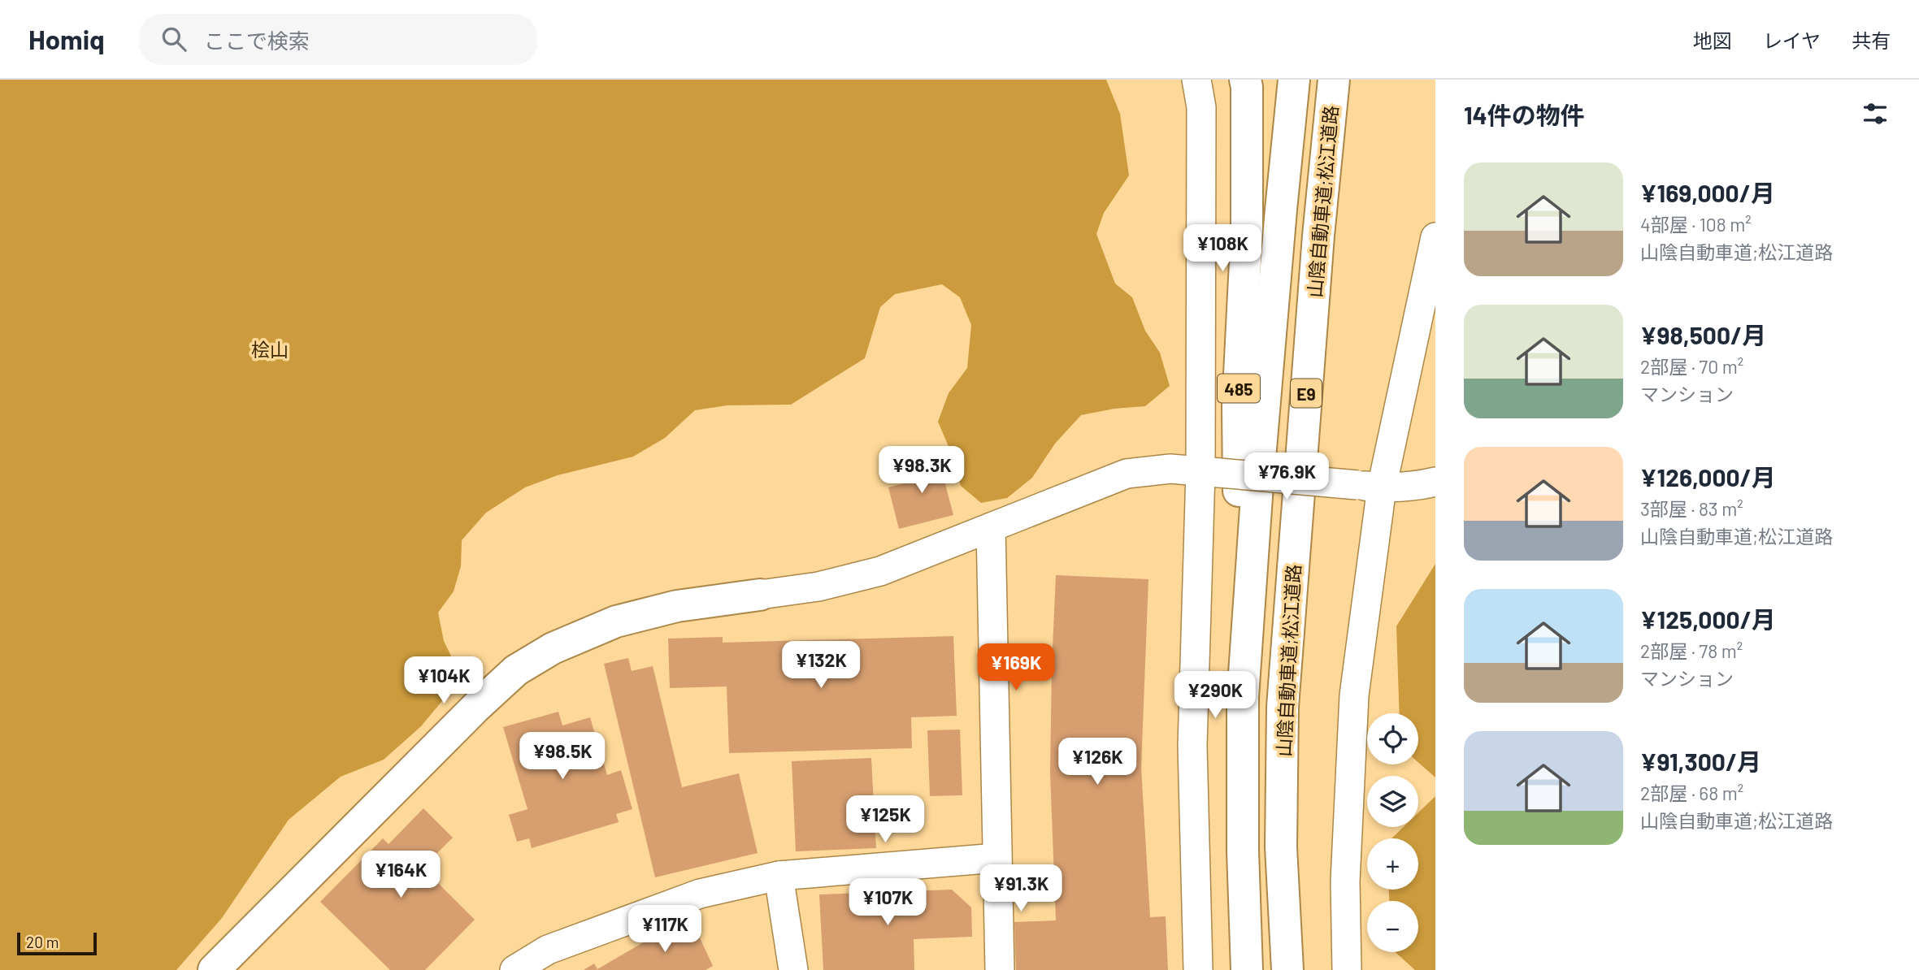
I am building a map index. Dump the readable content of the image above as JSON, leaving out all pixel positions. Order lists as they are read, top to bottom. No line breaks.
{"streets":{"main road":["山陰自動車道;松江道路","485","E9"]},"crossings":[["485","E9"]],"parks":["桧山"],"scale_bar":"20 m","page":{"header":"Homiq","search":"ここで検索","nav":["地図","レイヤ","共有"],"heading":"14件の物件","list":[{"name":"¥169,000/月","note":"4部屋 · 108 m² · 山陰自動車道;松江道路"},{"name":"¥98,500/月","note":"2部屋 · 70 m² · マンション"},{"name":"¥126,000/月","note":"3部屋 · 83 m² · 山陰自動車道;松江道路"},{"name":"¥125,000/月","note":"2部屋 · 78 m² · マンション"},{"name":"¥91,300/月","note":"2部屋 · 68 m² · 山陰自動車道;松江道路"}],"price":["¥108K","¥98.3K","¥76.9K","¥132K","¥169K","¥104K","¥290K","¥98.5K","¥126K","¥125K","¥164K","¥91.3K","¥107K","¥117K"],"map_buttons":["+","−"],"scale":"20 m"}}
